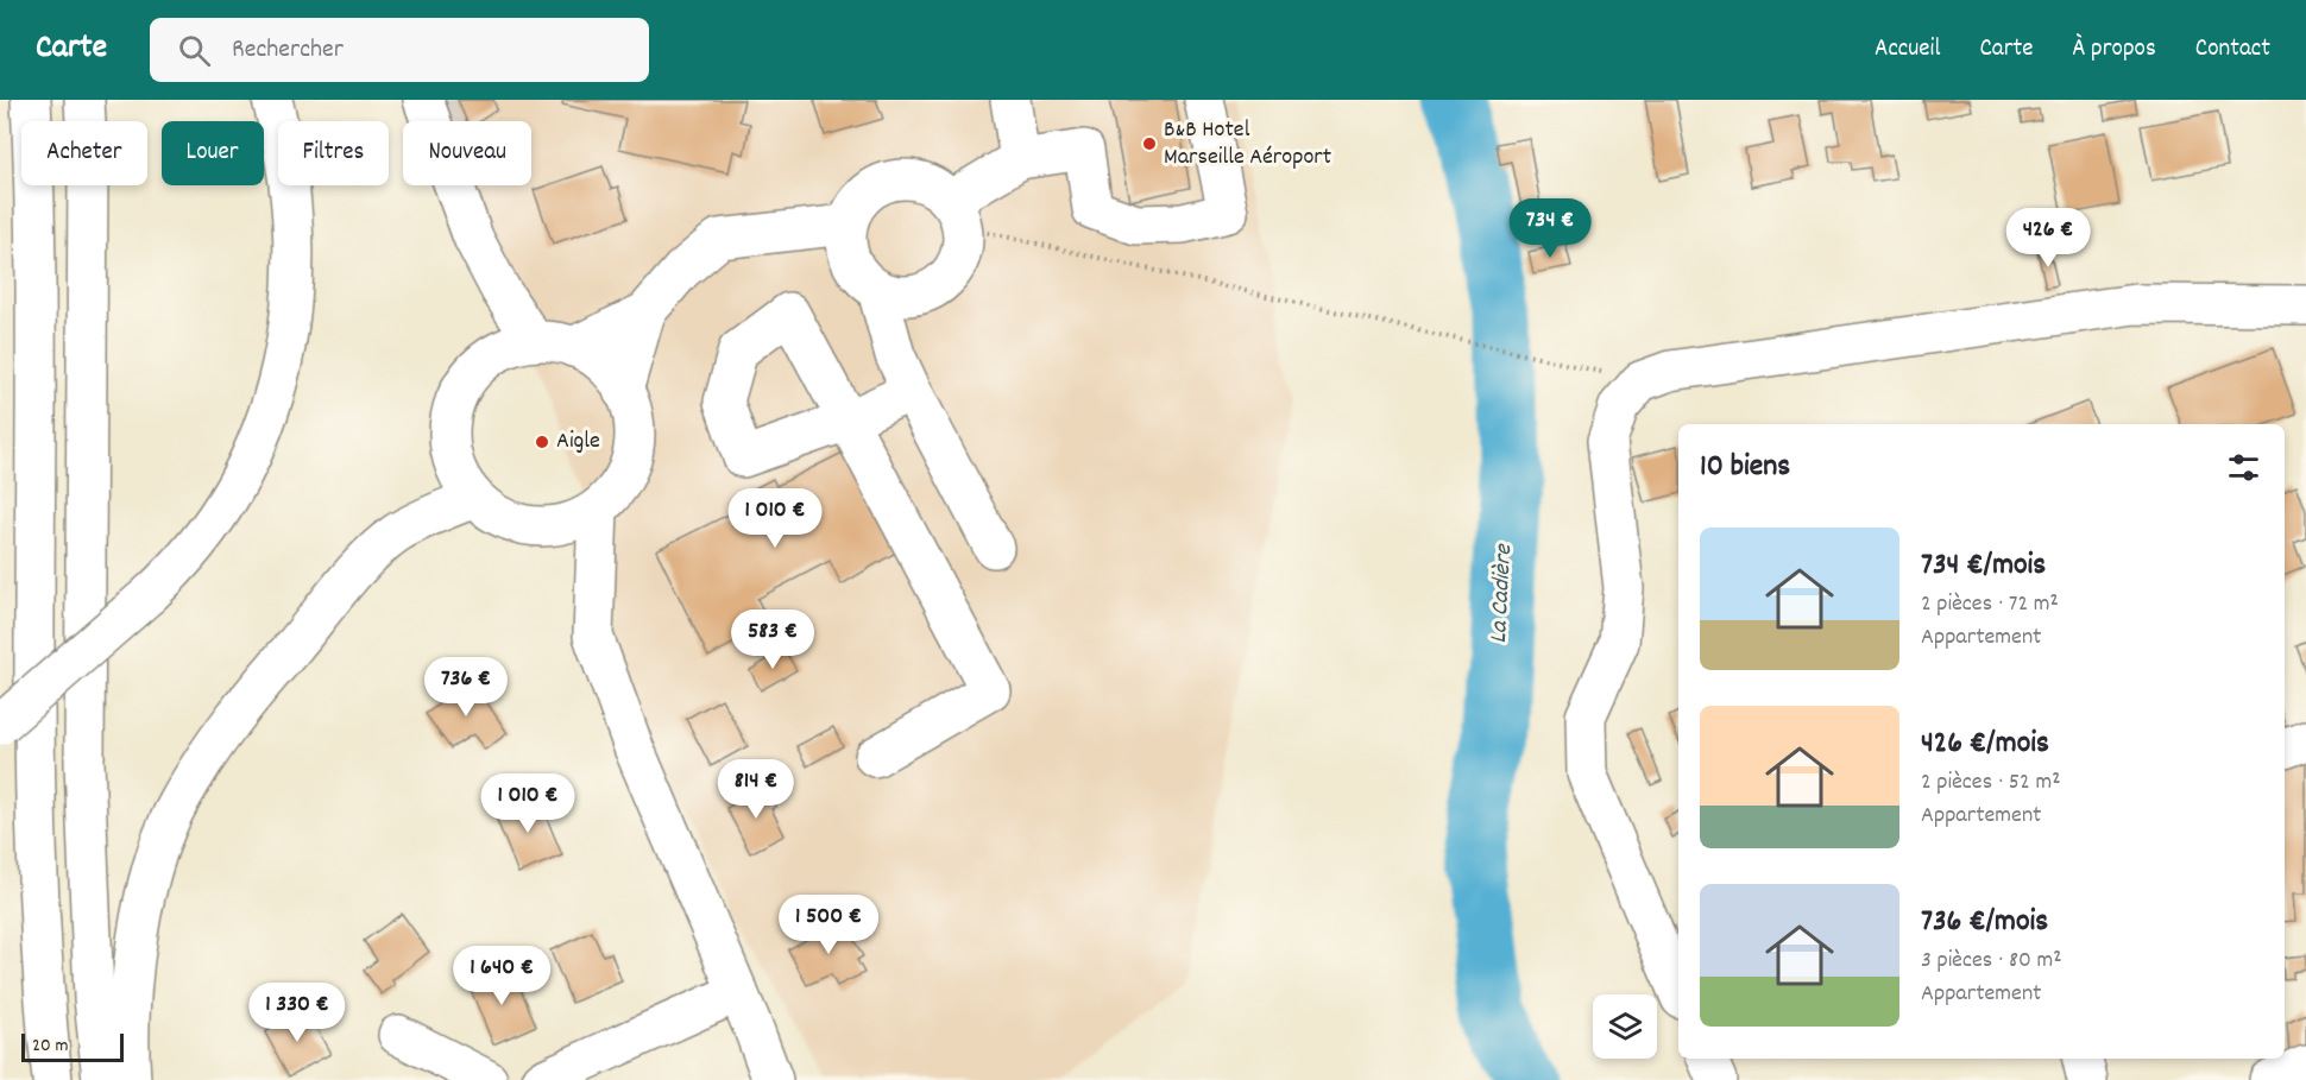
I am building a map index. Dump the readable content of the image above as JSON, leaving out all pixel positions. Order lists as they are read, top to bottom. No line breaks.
{"water":["La Cadière"],"places":["B&B Hotel Marseille Aéroport","Aigle"],"scale_bar":"20 m","page":{"header":"Carte","search":"Rechercher","nav":["Accueil","Carte","À propos","Contact"],"chip":["Acheter","Louer","Filtres","Nouveau"],"price":["734 €","426 €","1 010 €","583 €","736 €","814 €","1 010 €","1 500 €","1 640 €","1 330 €"],"heading":"10 biens","list":[{"name":"734 €/mois","note":"2 pièces · 72 m² · Appartement"},{"name":"426 €/mois","note":"2 pièces · 52 m² · Appartement"},{"name":"736 €/mois","note":"3 pièces · 80 m² · Appartement"}],"scale":"20 m"}}
